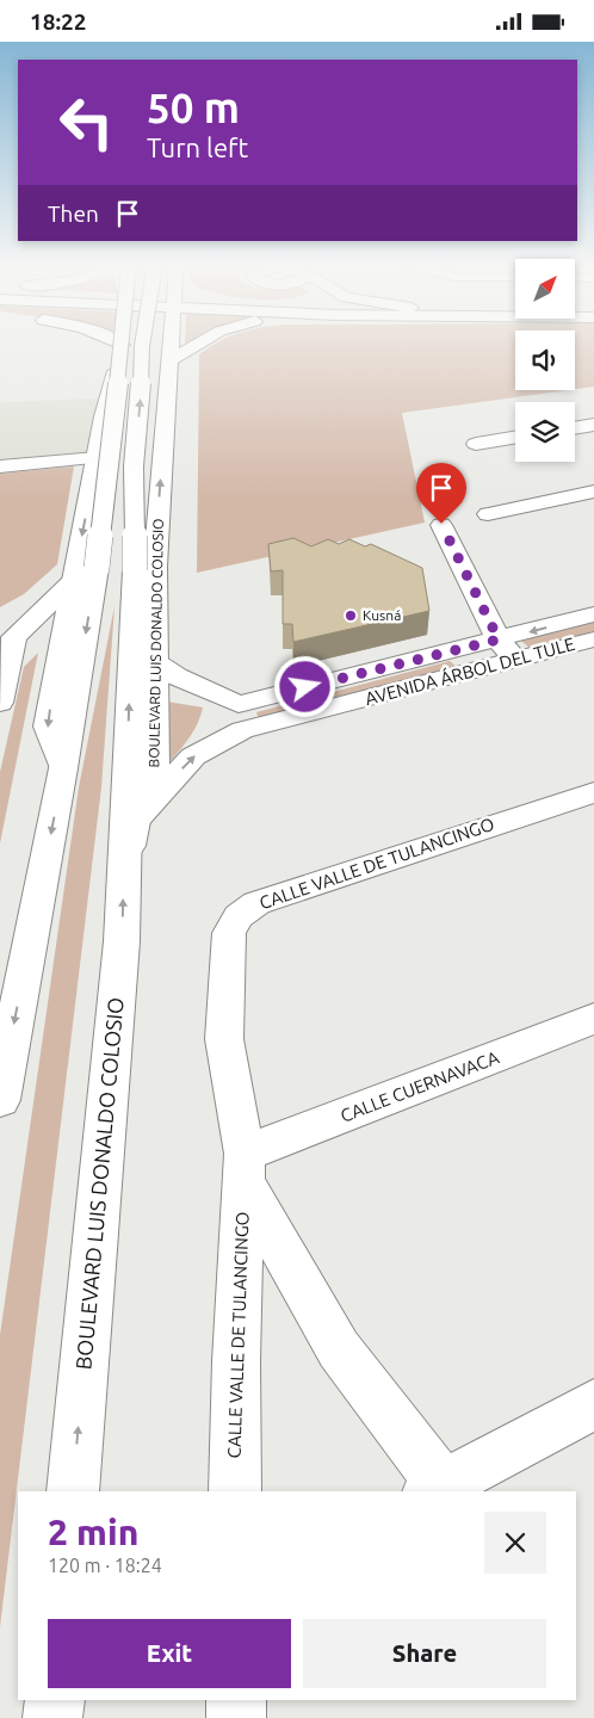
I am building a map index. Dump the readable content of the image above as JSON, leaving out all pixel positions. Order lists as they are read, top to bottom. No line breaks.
{"streets":{"main road":["BOULEVARD LUIS DONALDO COLOSIO","AVENIDA ÁRBOL DEL TULE","CALLE VALLE DE TULANCINGO","CALLE CUERNAVACA"]},"crossings":[["BOULEVARD LUIS DONALDO COLOSIO","AVENIDA ÁRBOL DEL TULE"],["CALLE VALLE DE TULANCINGO","CALLE CUERNAVACA"]],"places":["Kusná"],"north":"top right","page":{"status":"18:22","turn":["50 m","Turn left"],"then":"Then","heading":["2 min","120 m · 18:24"],"buttons":["Exit","Share"]}}
